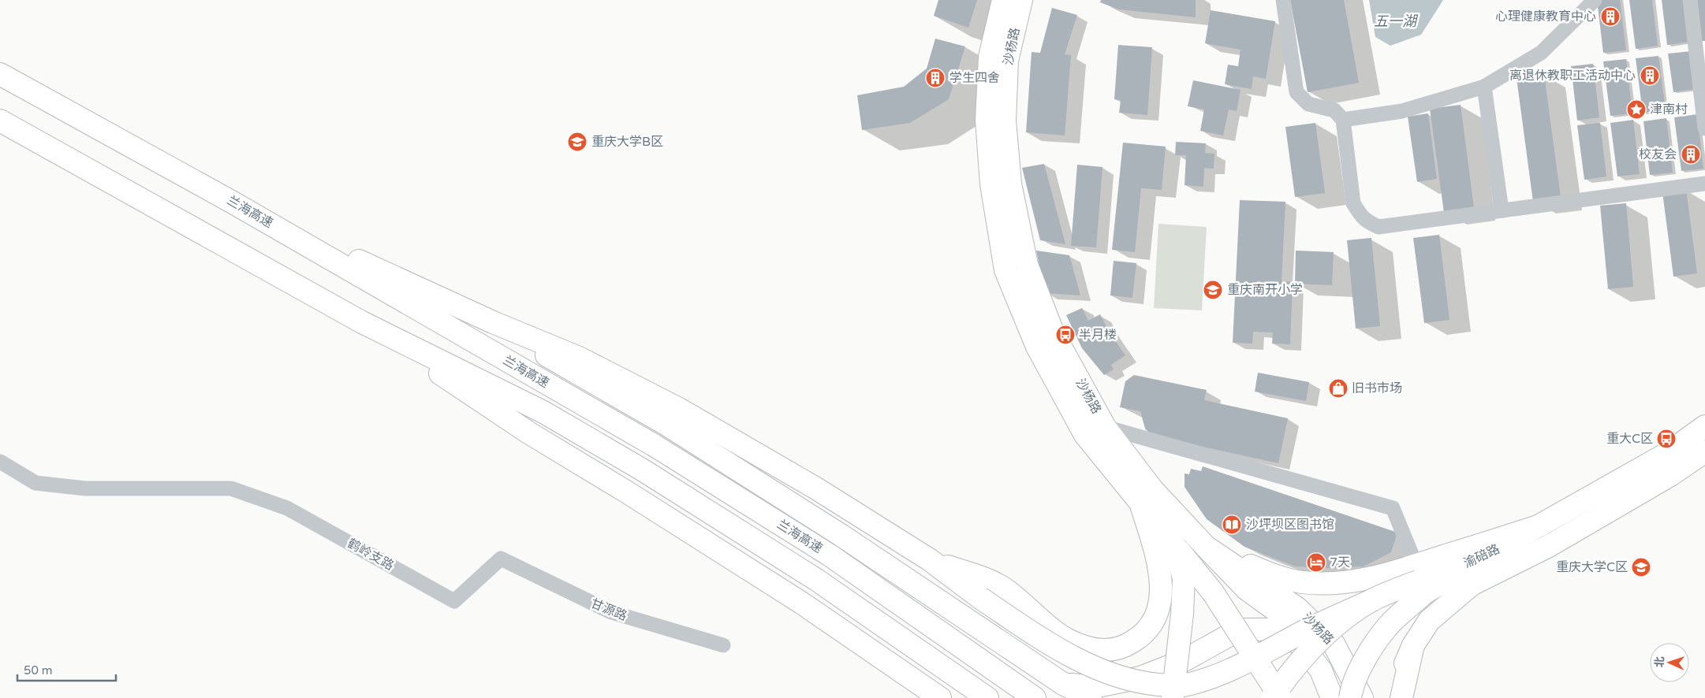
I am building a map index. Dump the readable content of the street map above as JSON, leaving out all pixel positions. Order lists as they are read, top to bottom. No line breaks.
{"streets":{"main road":["沙杨路","兰海高速","渝碚路"],"street":["鹤岭支路","甘源路"]},"crossings":[["鹤岭支路","甘源路"]],"water":["五一湖"],"places":{"building":["心理健康教育中心","离退休教职工活动中心","学生四舍","校友会"],"place":["津南村"],"school or university":["重庆大学B区","重庆南开小学","重庆大学C区"],"bus stop":["半月楼","重大C区"],"shop":["旧书市场"],"library":["沙坪坝区图书馆"],"hotel":["7天"]},"scale_bar":"50 m","north":"left"}
